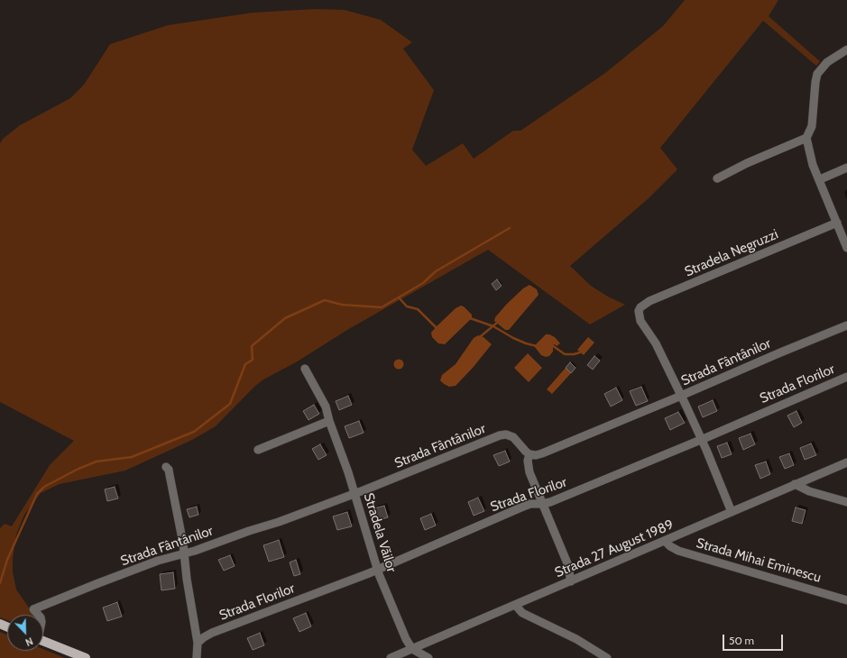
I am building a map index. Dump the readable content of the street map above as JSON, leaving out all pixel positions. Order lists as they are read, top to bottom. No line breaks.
{"streets":{"street":["Stradela Negruzzi","Strada Fântânilor","Strada Florilor","Stradela Văilor","Strada 27 August 1989","Strada Mihai Eminescu"]},"crossings":[["Stradela Negruzzi","Strada Fântânilor"],["Strada Fântânilor","Stradela Văilor"],["Strada Florilor","Stradela Văilor"],["Stradela Văilor","Strada 27 August 1989"],["Strada 27 August 1989","Strada Mihai Eminescu"]],"scale_bar":"50 m","north":"bottom right"}
